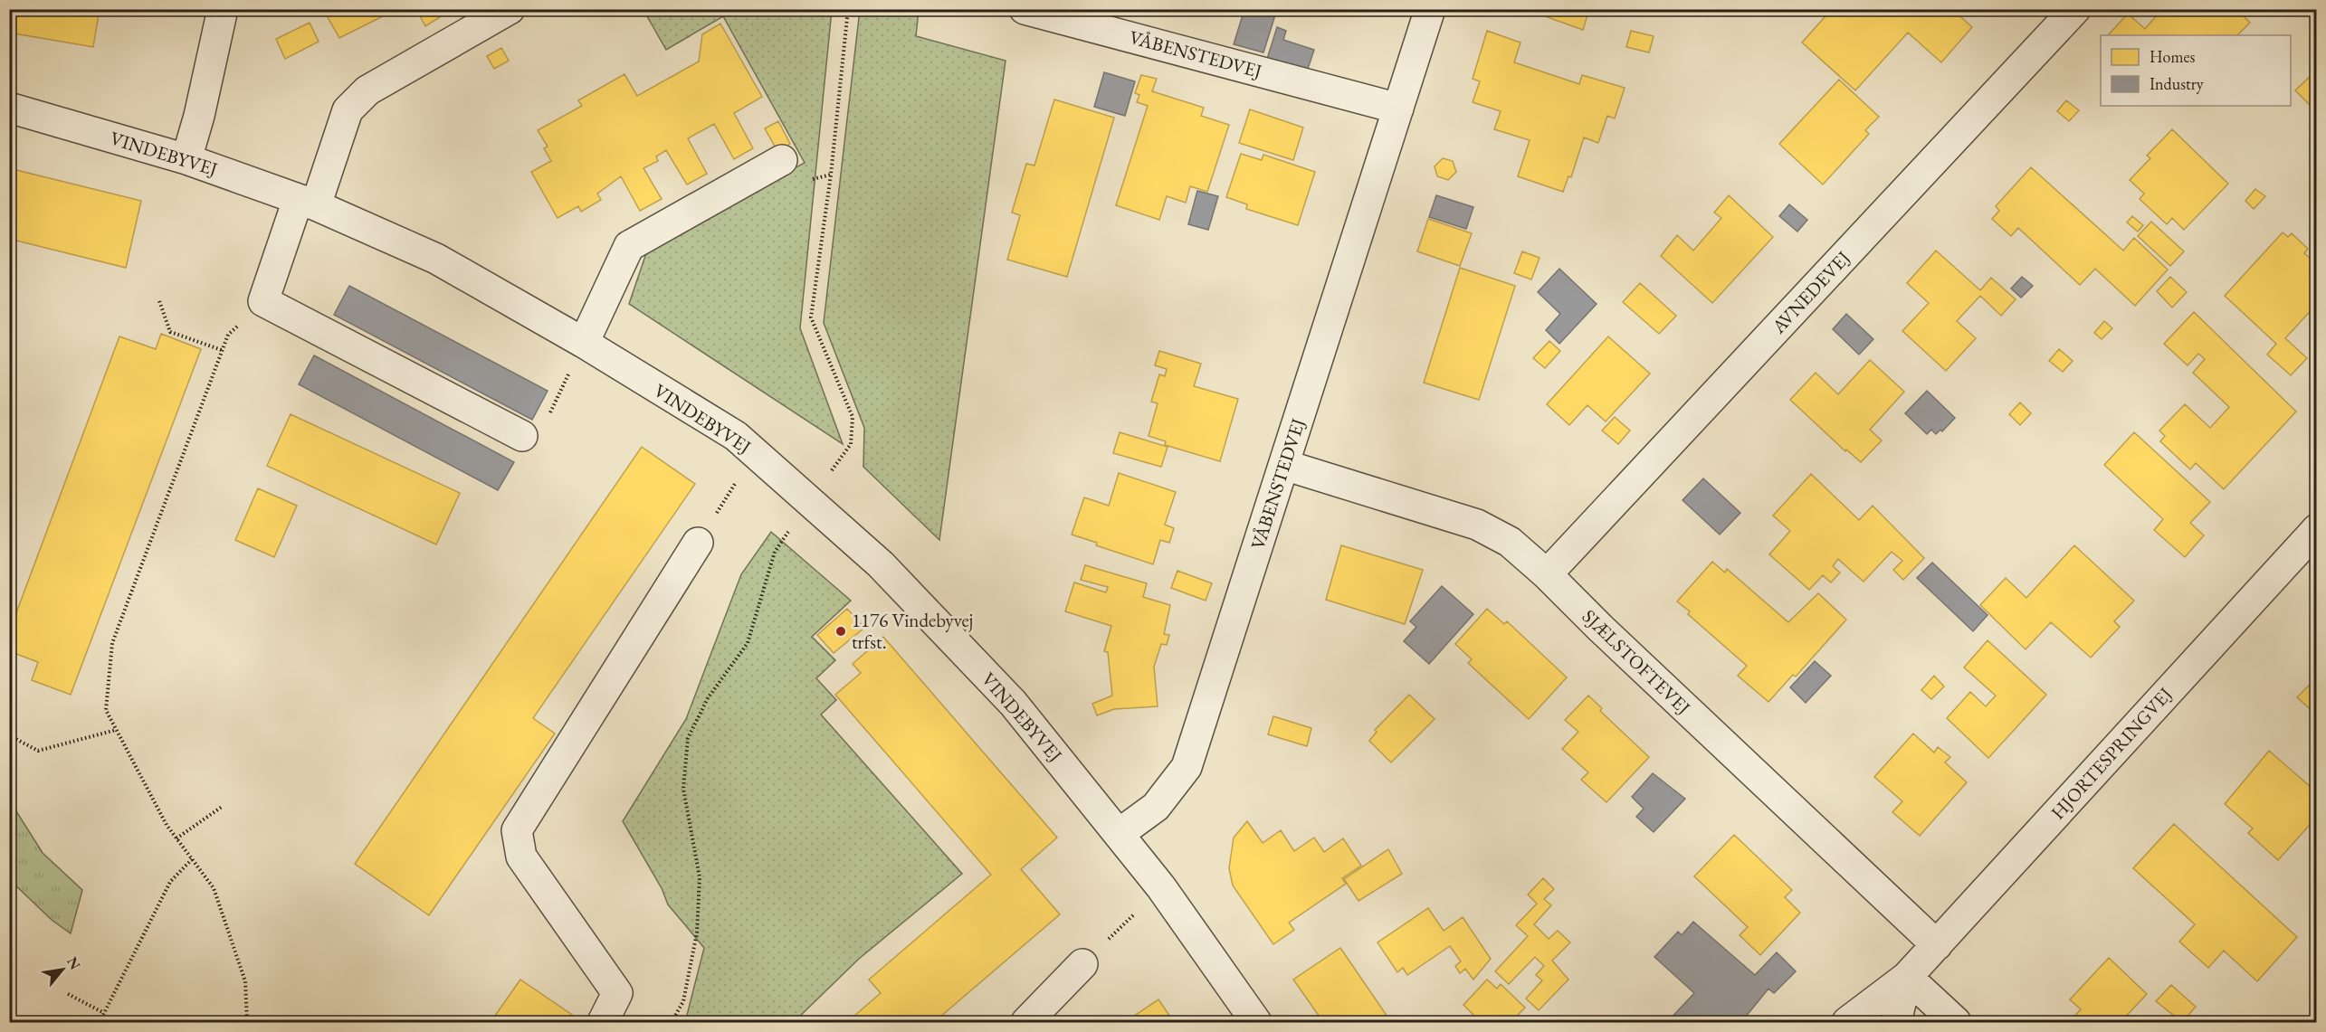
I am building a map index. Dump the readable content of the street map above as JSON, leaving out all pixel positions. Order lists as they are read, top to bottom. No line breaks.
{"streets":{"street":["VÅBENSTEDVEJ","VINDEBYVEJ","AVNEDEVEJ","SJÆLSTOFTEVEJ","HJORTESPRINGVEJ"]},"crossings":[["VÅBENSTEDVEJ","VINDEBYVEJ"],["VÅBENSTEDVEJ","SJÆLSTOFTEVEJ"],["AVNEDEVEJ","SJÆLSTOFTEVEJ"],["SJÆLSTOFTEVEJ","HJORTESPRINGVEJ"]],"places":["1176 Vindebyvej trfst."],"legend":["Homes","Industry"],"north":"top right"}
